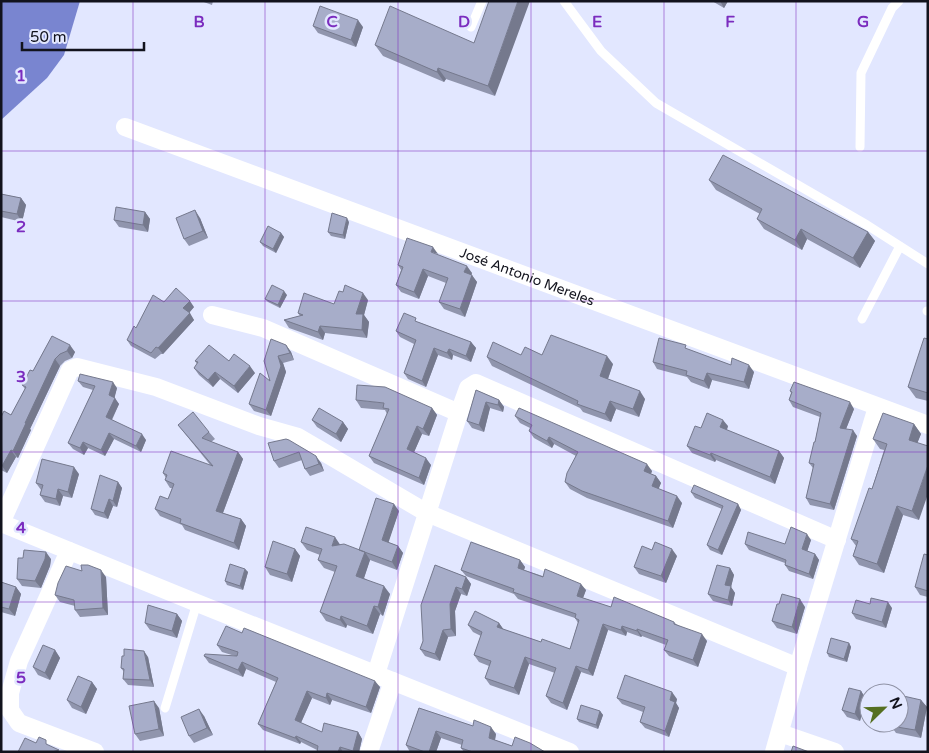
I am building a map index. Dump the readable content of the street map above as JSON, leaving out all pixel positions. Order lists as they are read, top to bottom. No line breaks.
{"streets":{"street":["José Antonio Mereles"]},"scale_bar":"50 m","north":"top right","grid":{"columns":["B","C","D","E","F","G"],"rows":["1","2","3","4","5"]}}
